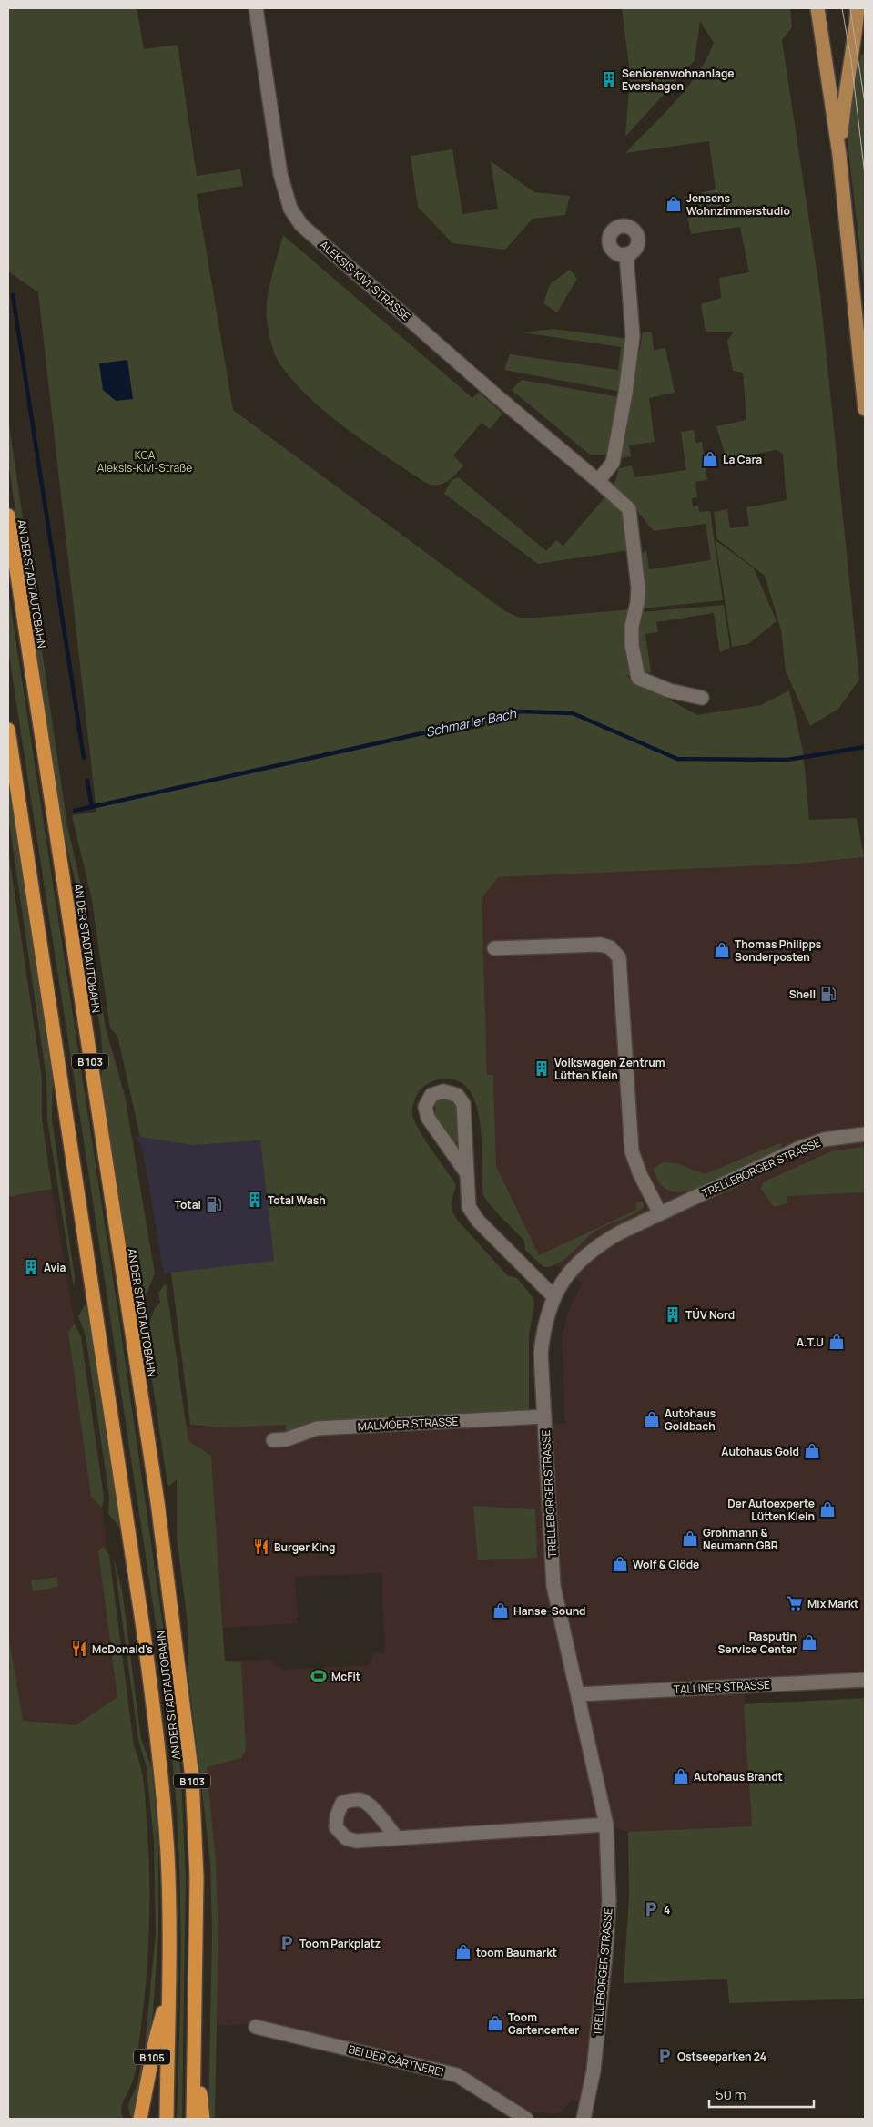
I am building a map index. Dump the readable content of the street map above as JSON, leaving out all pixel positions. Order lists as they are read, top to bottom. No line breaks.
{"streets":{"highway":["AN DER STADTAUTOBAHN","B 103","B 105"],"street":["ALEKSIS-KIVI-STRASSE","TRELLEBORGER STRASSE","MALMÖER STRASSE","TALLINER STRASSE","BEI DER GÄRTNEREI"]},"crossings":[["AN DER STADTAUTOBAHN","B 105"],["TRELLEBORGER STRASSE","MALMÖER STRASSE"],["TRELLEBORGER STRASSE","TALLINER STRASSE"]],"water":["Schmarler Bach"],"parks":["KGA Aleksis-Kivi-Straße"],"places":{"building":["Seniorenwohnanlage Evershagen","Volkswagen Zentrum Lütten Klein","Total Wash","Avia","TÜV Nord"],"shop":["Jensens Wohnzimmerstudio","La Cara","Thomas Philipps Sonderposten","A.T.U","Autohaus Goldbach","Autohaus Gold","Der Autoexperte Lütten Klein","Grohmann & Neumann GBR","Wolf & Glöde","Hanse-Sound","Rasputin Service Center","Autohaus Brandt","toom Baumarkt","Toom Gartencenter"],"fuel station":["Shell","Total"],"restaurant":["Burger King","McDonald's"],"supermarket":["Mix Markt"],"sports":["McFit"],"parking":["4","Toom Parkplatz","Ostseeparken 24"]},"scale_bar":"50 m"}
